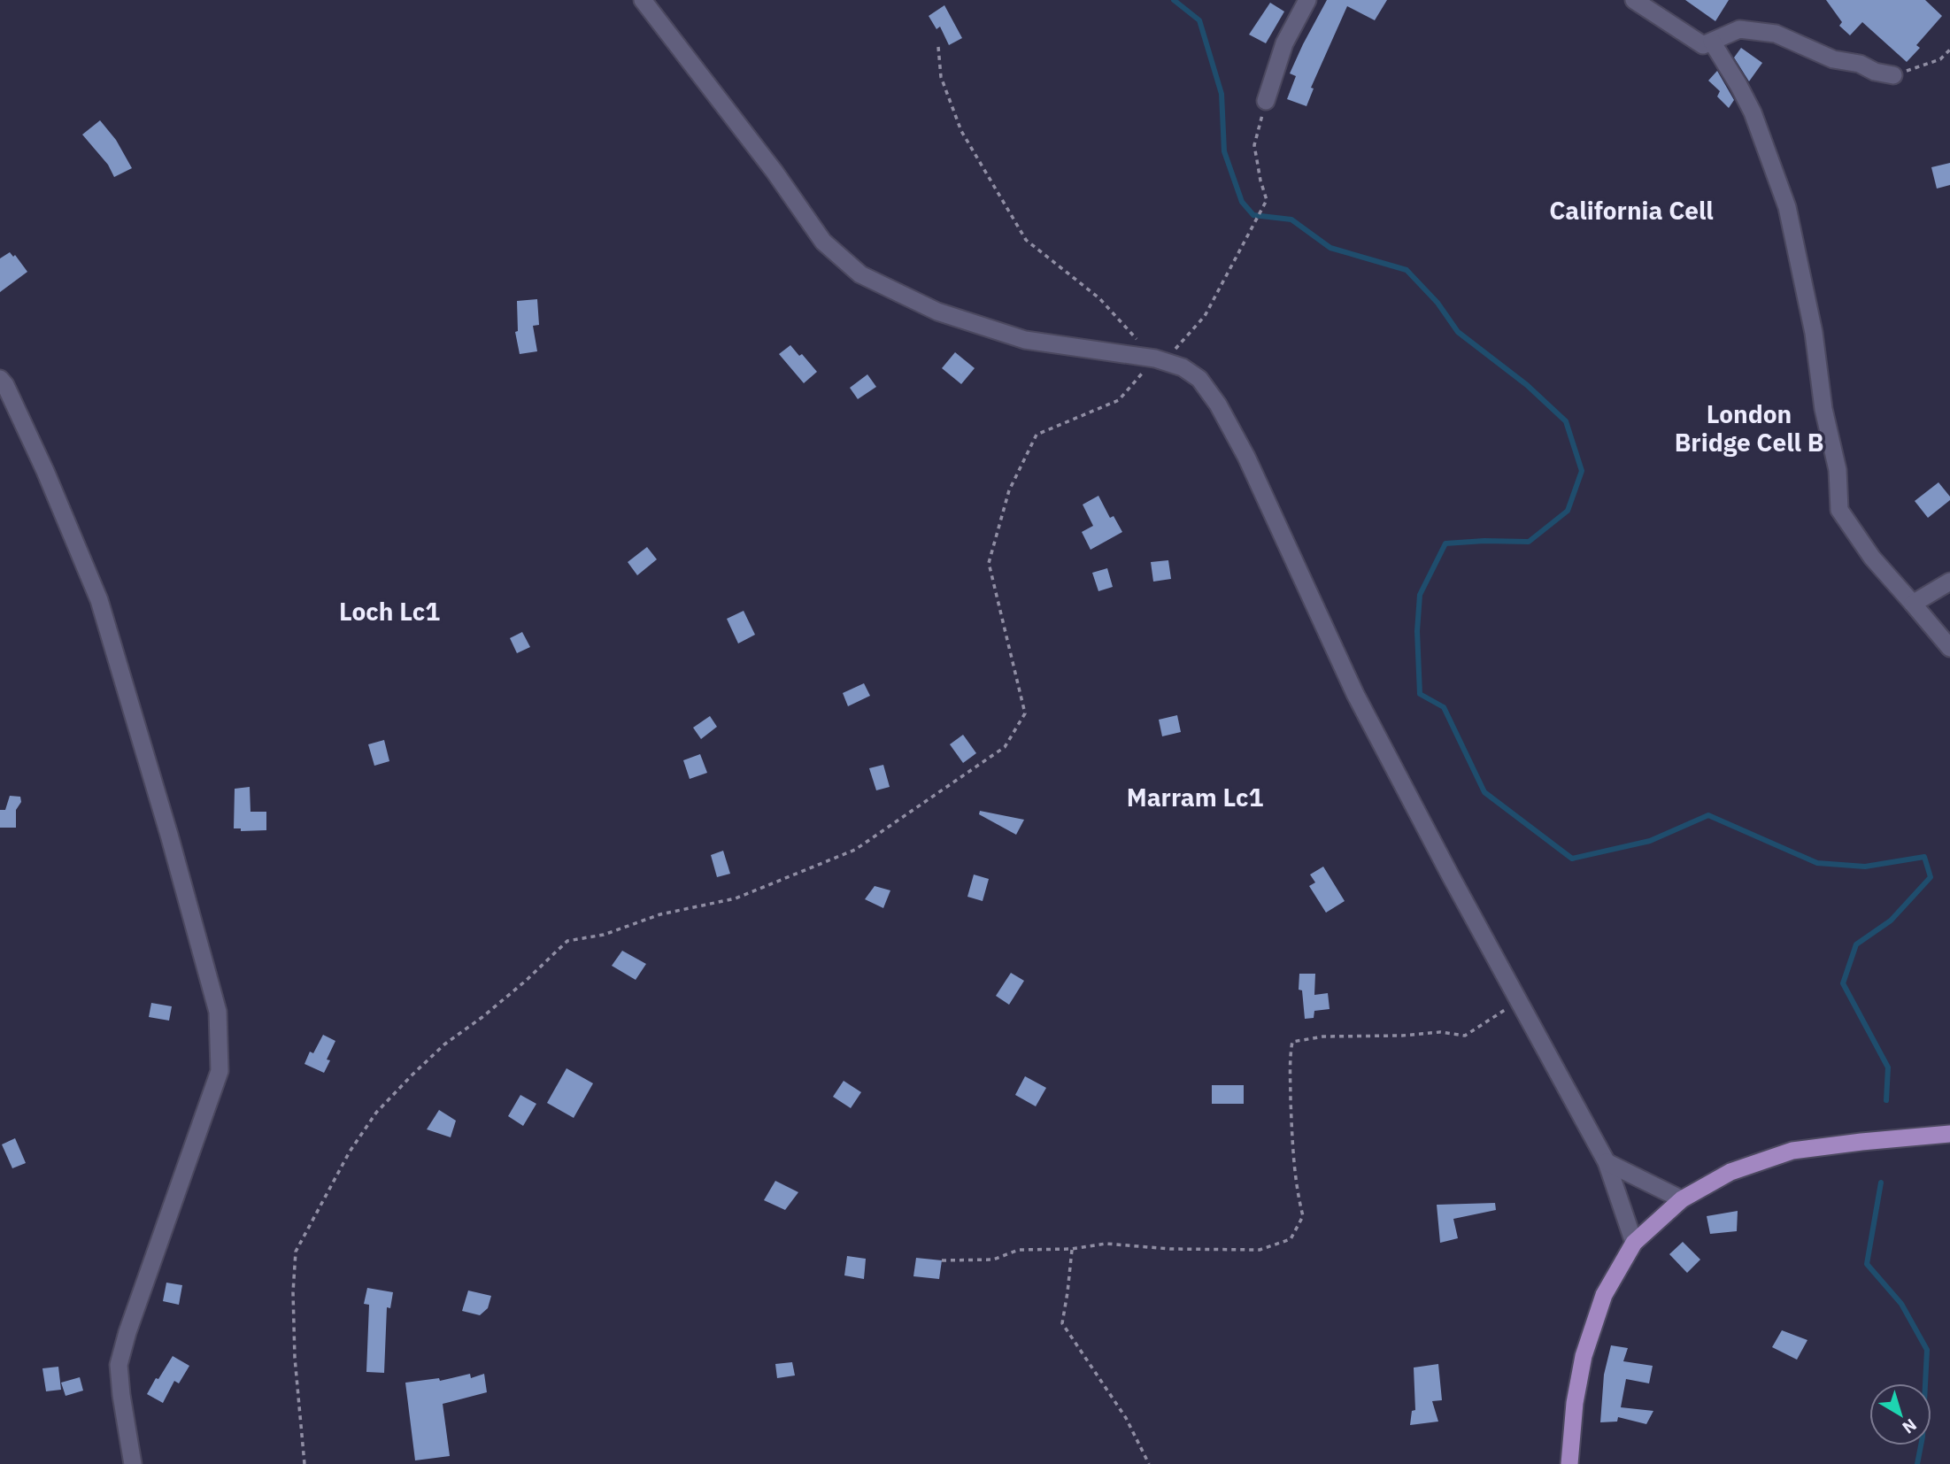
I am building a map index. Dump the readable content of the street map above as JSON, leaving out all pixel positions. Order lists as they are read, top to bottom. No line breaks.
{"districts":["California Cell","London Bridge Cell B","Loch Lc1","Marram Lc1"],"north":"bottom right"}
